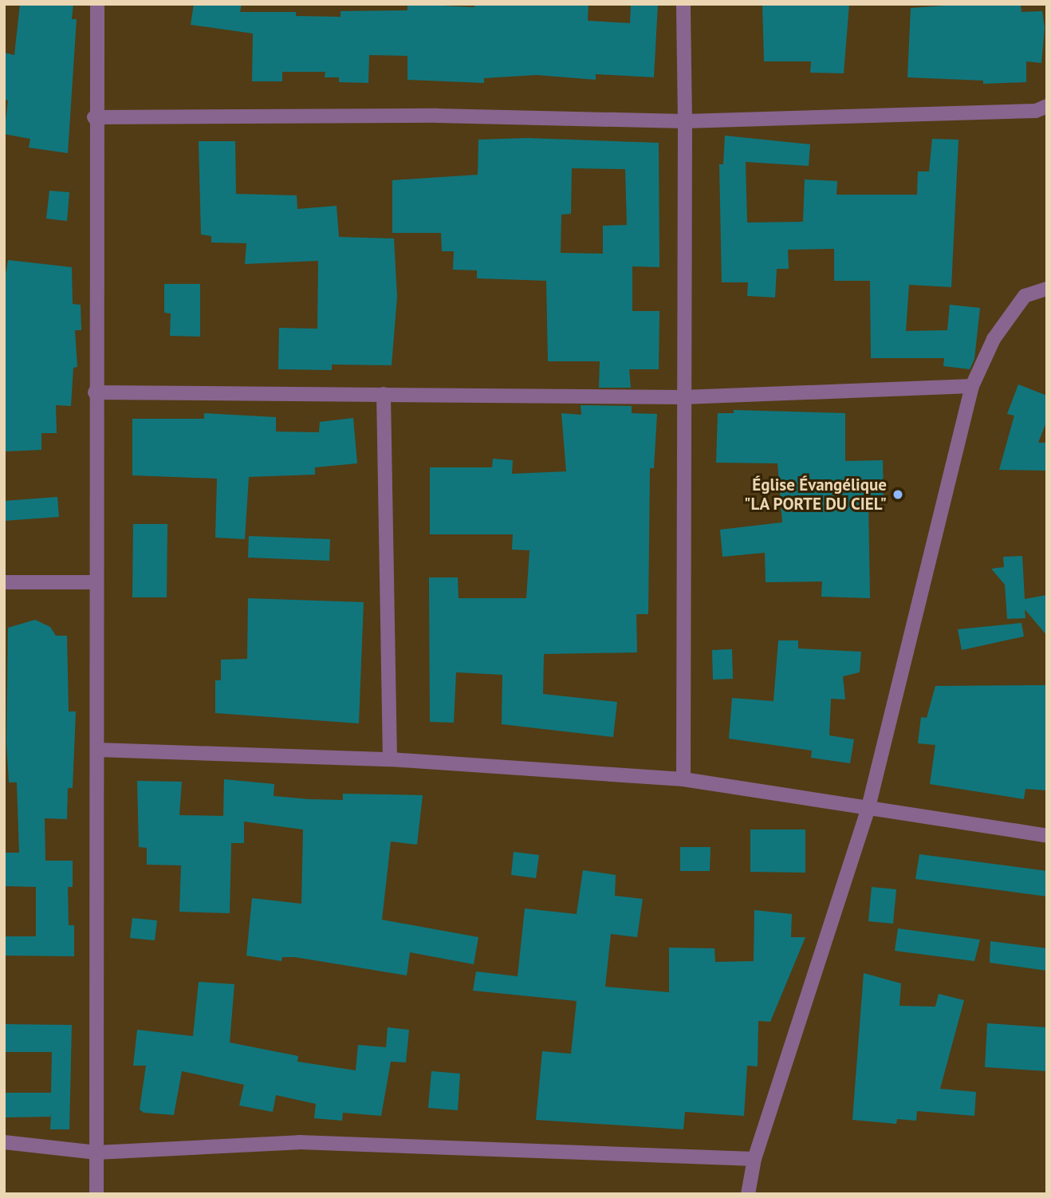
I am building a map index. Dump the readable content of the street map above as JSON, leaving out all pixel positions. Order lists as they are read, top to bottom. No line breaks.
{"places":["Église Évangélique \"LA PORTE DU CIEL\""]}
